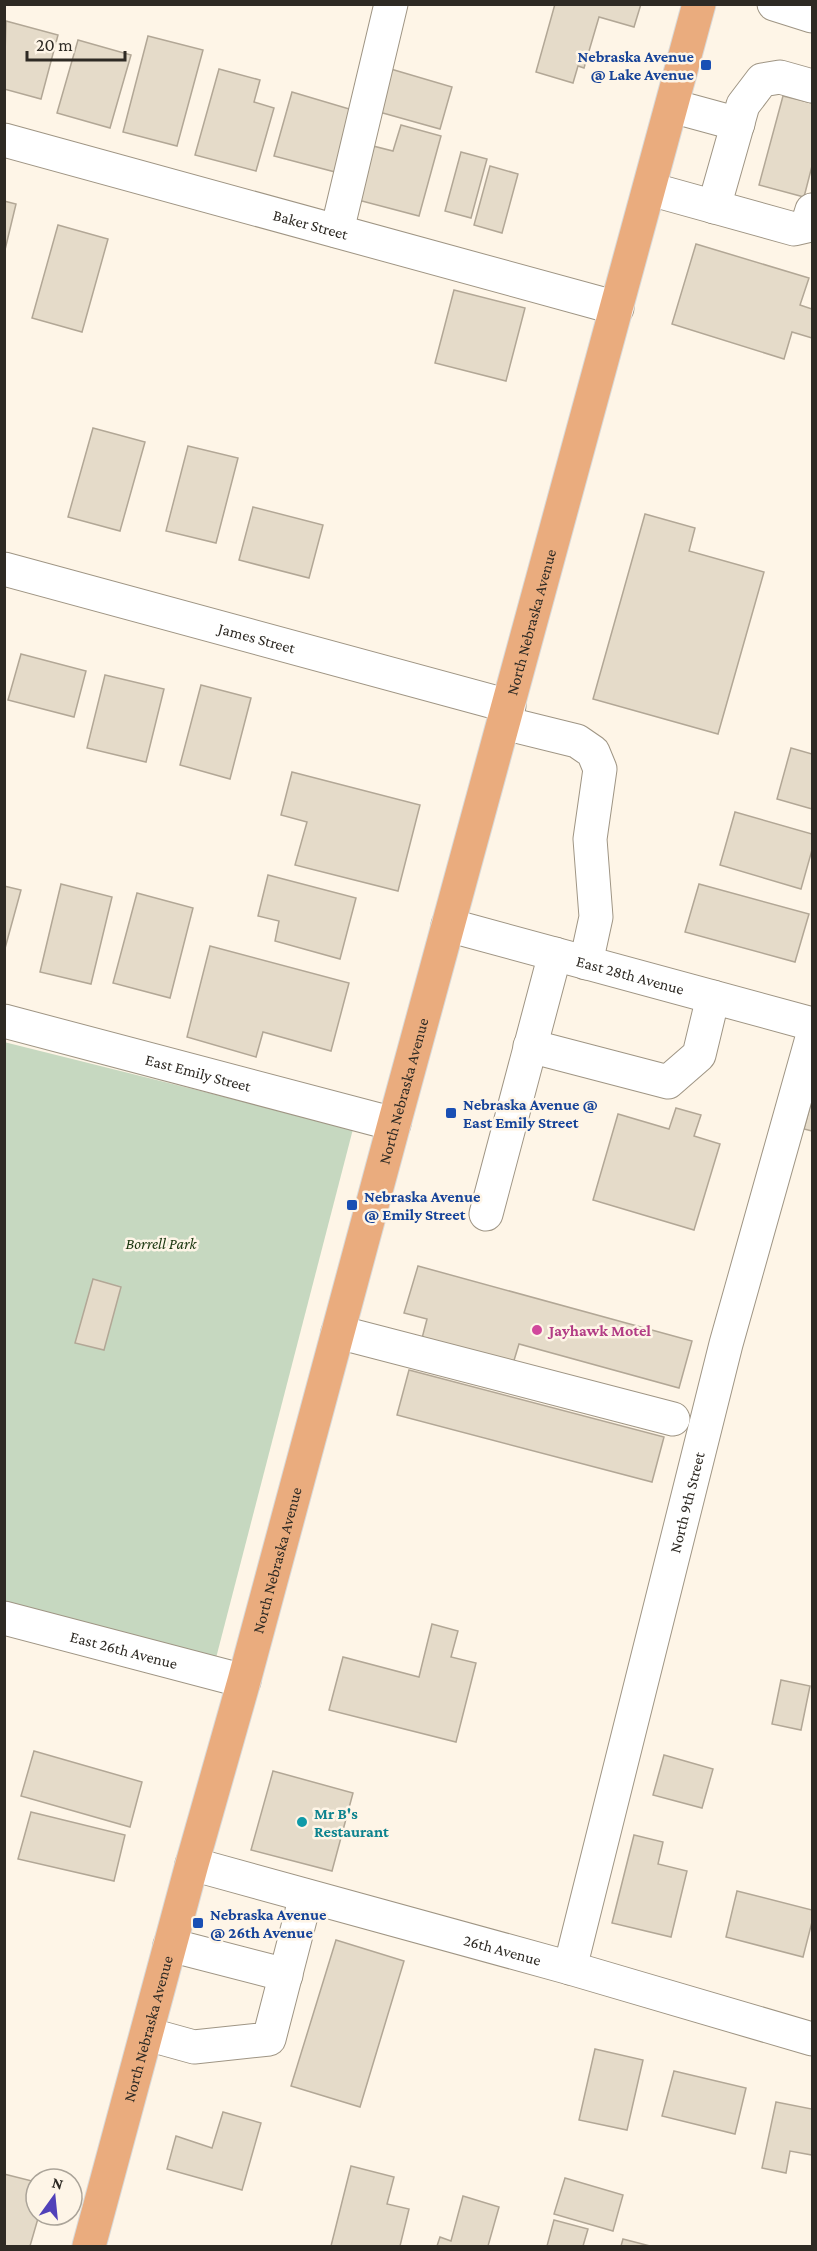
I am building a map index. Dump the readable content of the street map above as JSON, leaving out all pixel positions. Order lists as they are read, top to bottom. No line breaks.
{"streets":{"main road":["North Nebraska Avenue"],"street":["Baker Street","James Street","East 28th Avenue","East Emily Street","North 9th Street","East 26th Avenue","26th Avenue"]},"crossings":[["Baker Street","North Nebraska Avenue"],["North Nebraska Avenue","James Street"],["North Nebraska Avenue","East 28th Avenue"],["North Nebraska Avenue","East Emily Street"],["North Nebraska Avenue","East 26th Avenue"],["North Nebraska Avenue","26th Avenue"],["James Street","East 28th Avenue"],["North 9th Street","26th Avenue"]],"parks":["Borrell Park"],"places":{"transit":["Nebraska Avenue @ Lake Avenue","Nebraska Avenue @ East Emily Street","Nebraska Avenue @ Emily Street","Nebraska Avenue @ 26th Avenue"],"other":["Jayhawk Motel","Mr B's Restaurant"]},"scale_bar":"20 m","north":"top"}
